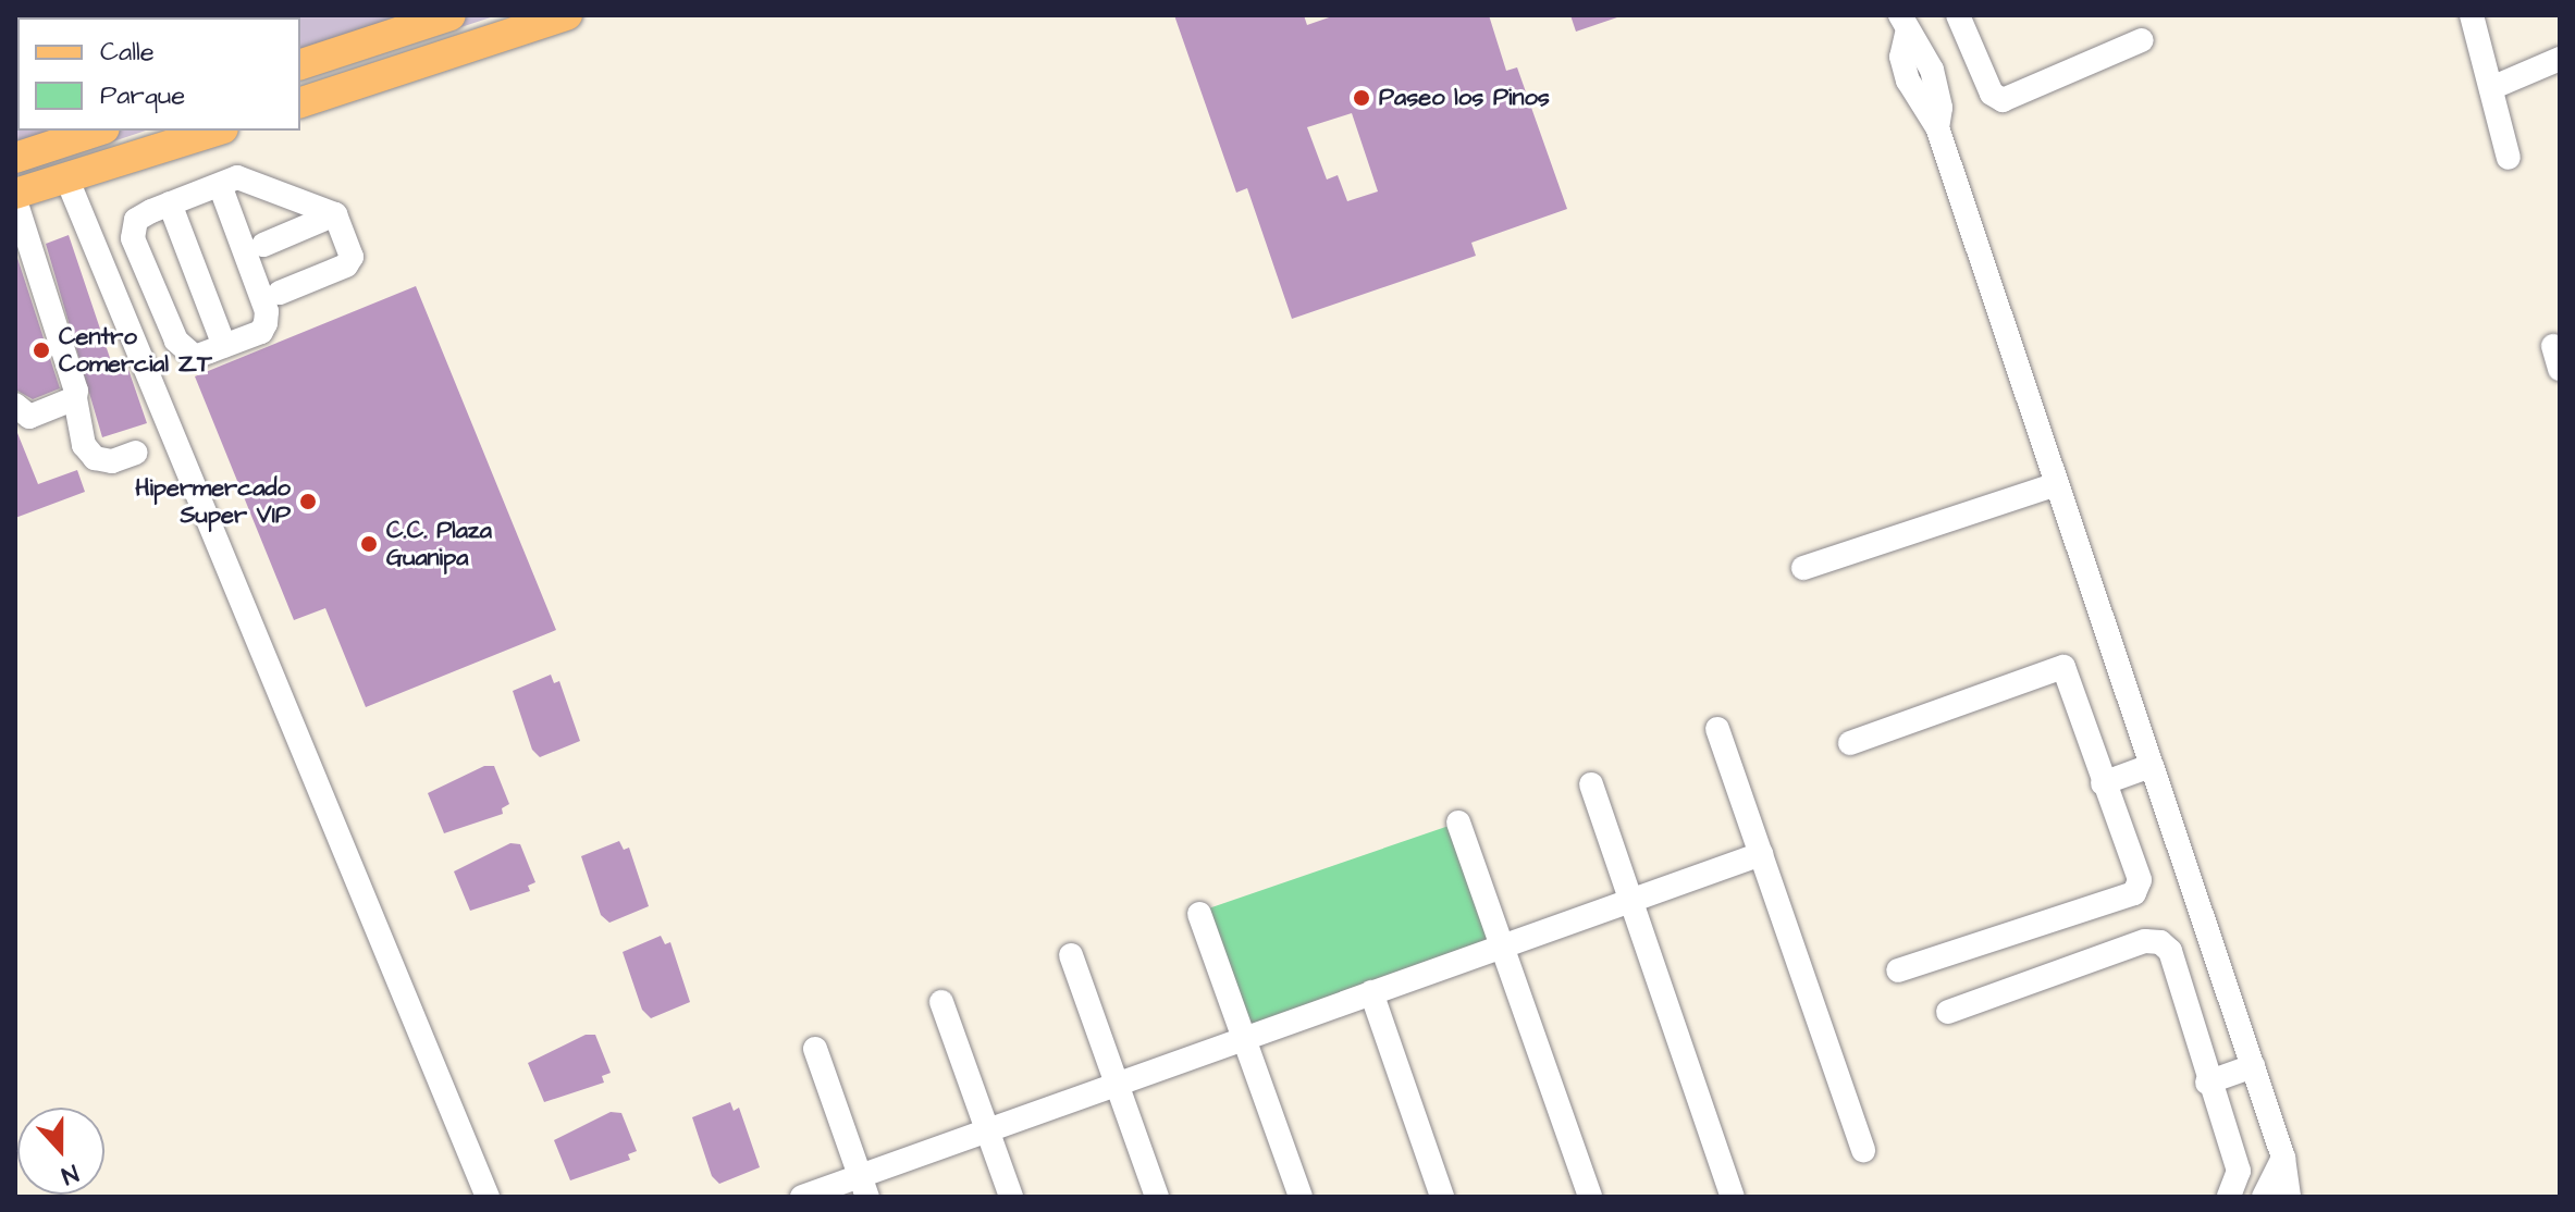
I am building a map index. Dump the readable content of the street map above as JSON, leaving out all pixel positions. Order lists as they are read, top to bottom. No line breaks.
{"places":["Paseo los Pinos","Centro Comercial ZT","Hipermercado Super VIP","C.C. Plaza Guanipa"],"legend":["Calle","Parque"],"north":"bottom"}
